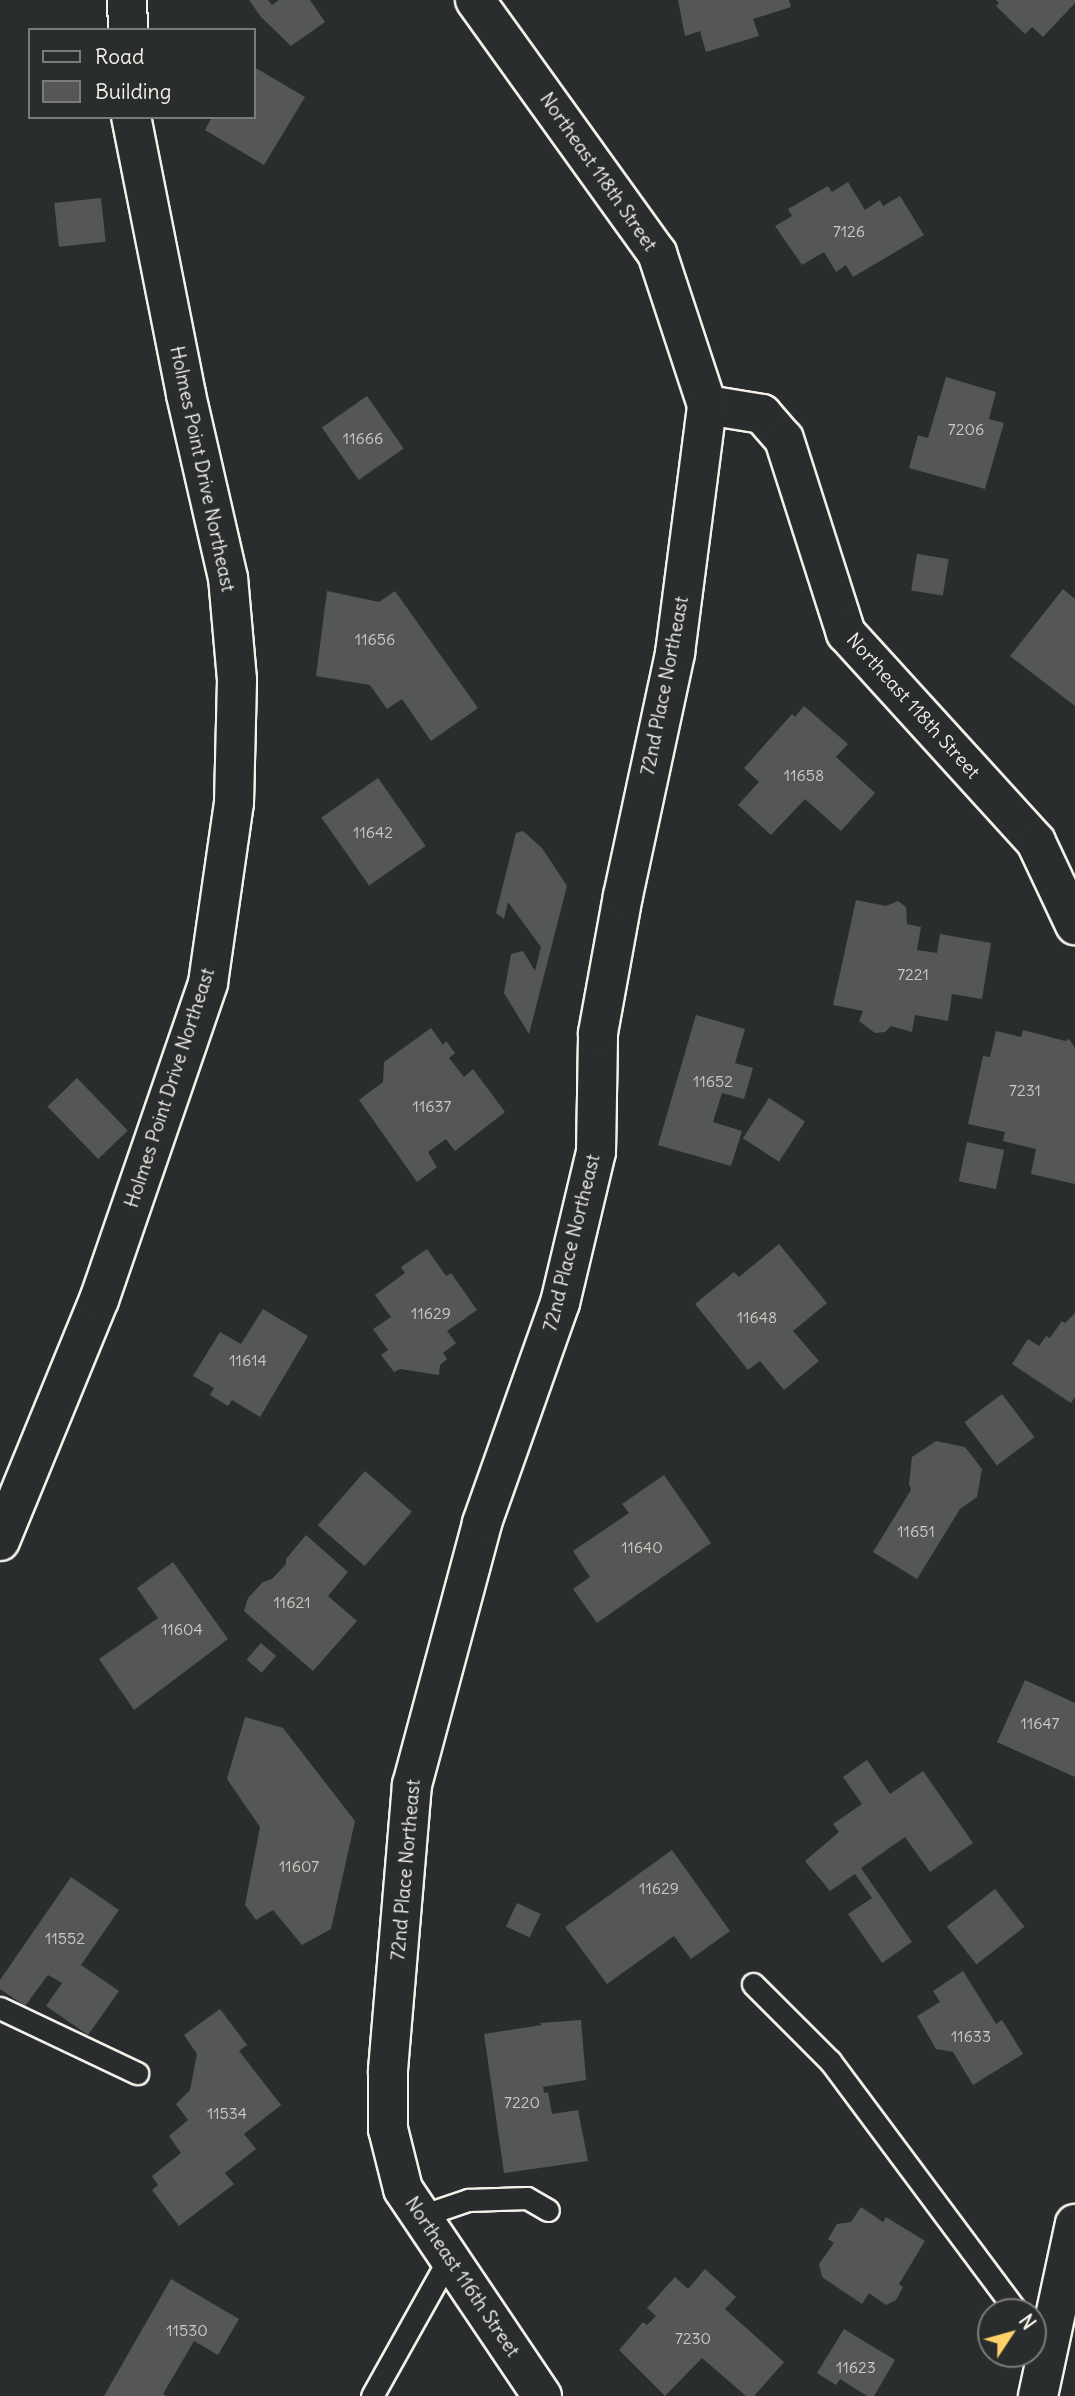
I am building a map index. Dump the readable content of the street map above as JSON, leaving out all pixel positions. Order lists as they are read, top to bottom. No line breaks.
{"streets":{"street":["Northeast 118th Street","Holmes Point Drive Northeast","72nd Place Northeast","Northeast 116th Street"]},"crossings":[["Northeast 118th Street","72nd Place Northeast"],["72nd Place Northeast","Northeast 116th Street"]],"house_numbers":["7126","7206","11666","11656","11658","11642","7221","11652","7231","11637","11629","11648","11614","11651","11640","11621","11604","11647","11607","11629","11552","11633","7220","11534","11530","7230","11623"],"legend":["Road","Building"],"north":"top right"}
